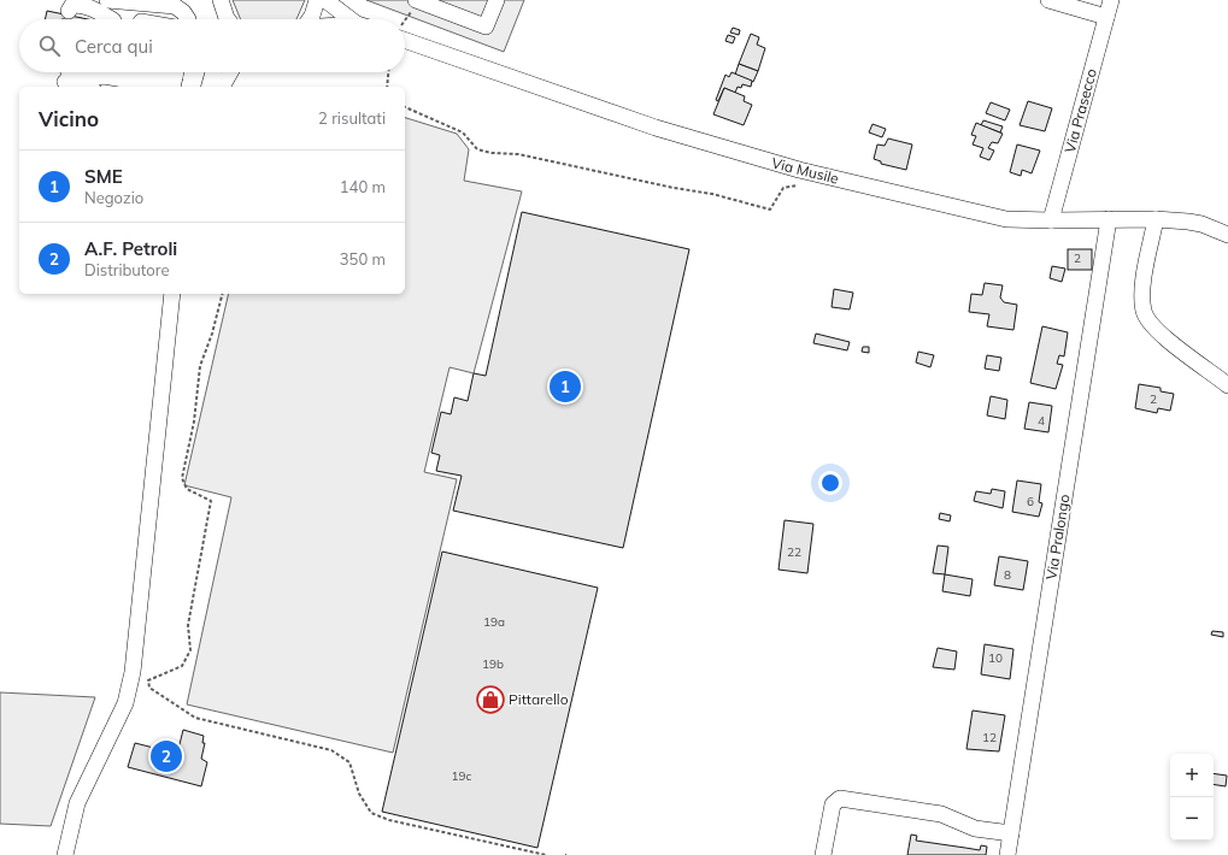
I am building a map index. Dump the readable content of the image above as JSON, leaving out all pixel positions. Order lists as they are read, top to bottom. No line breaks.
{"streets":{"street":["Via Prasecco","Via Musile","Via Pralongo"]},"crossings":[["Via Prasecco","Via Musile"],["Via Musile","Via Pralongo"]],"places":{"shop":["Pittarello"]},"house_numbers":["2","2","4","6","22","8","19a","10","19b","12","19c"],"page":{"search":"Cerca qui","heading":["Vicino","2 risultati"],"list":[{"mark":"1","name":"SME","note":"Negozio","value":"140 m"},{"mark":"2","name":"A.F. Petroli","note":"Distributore","value":"350 m"}],"pins":["1","2"],"map_buttons":["+","−"]}}
